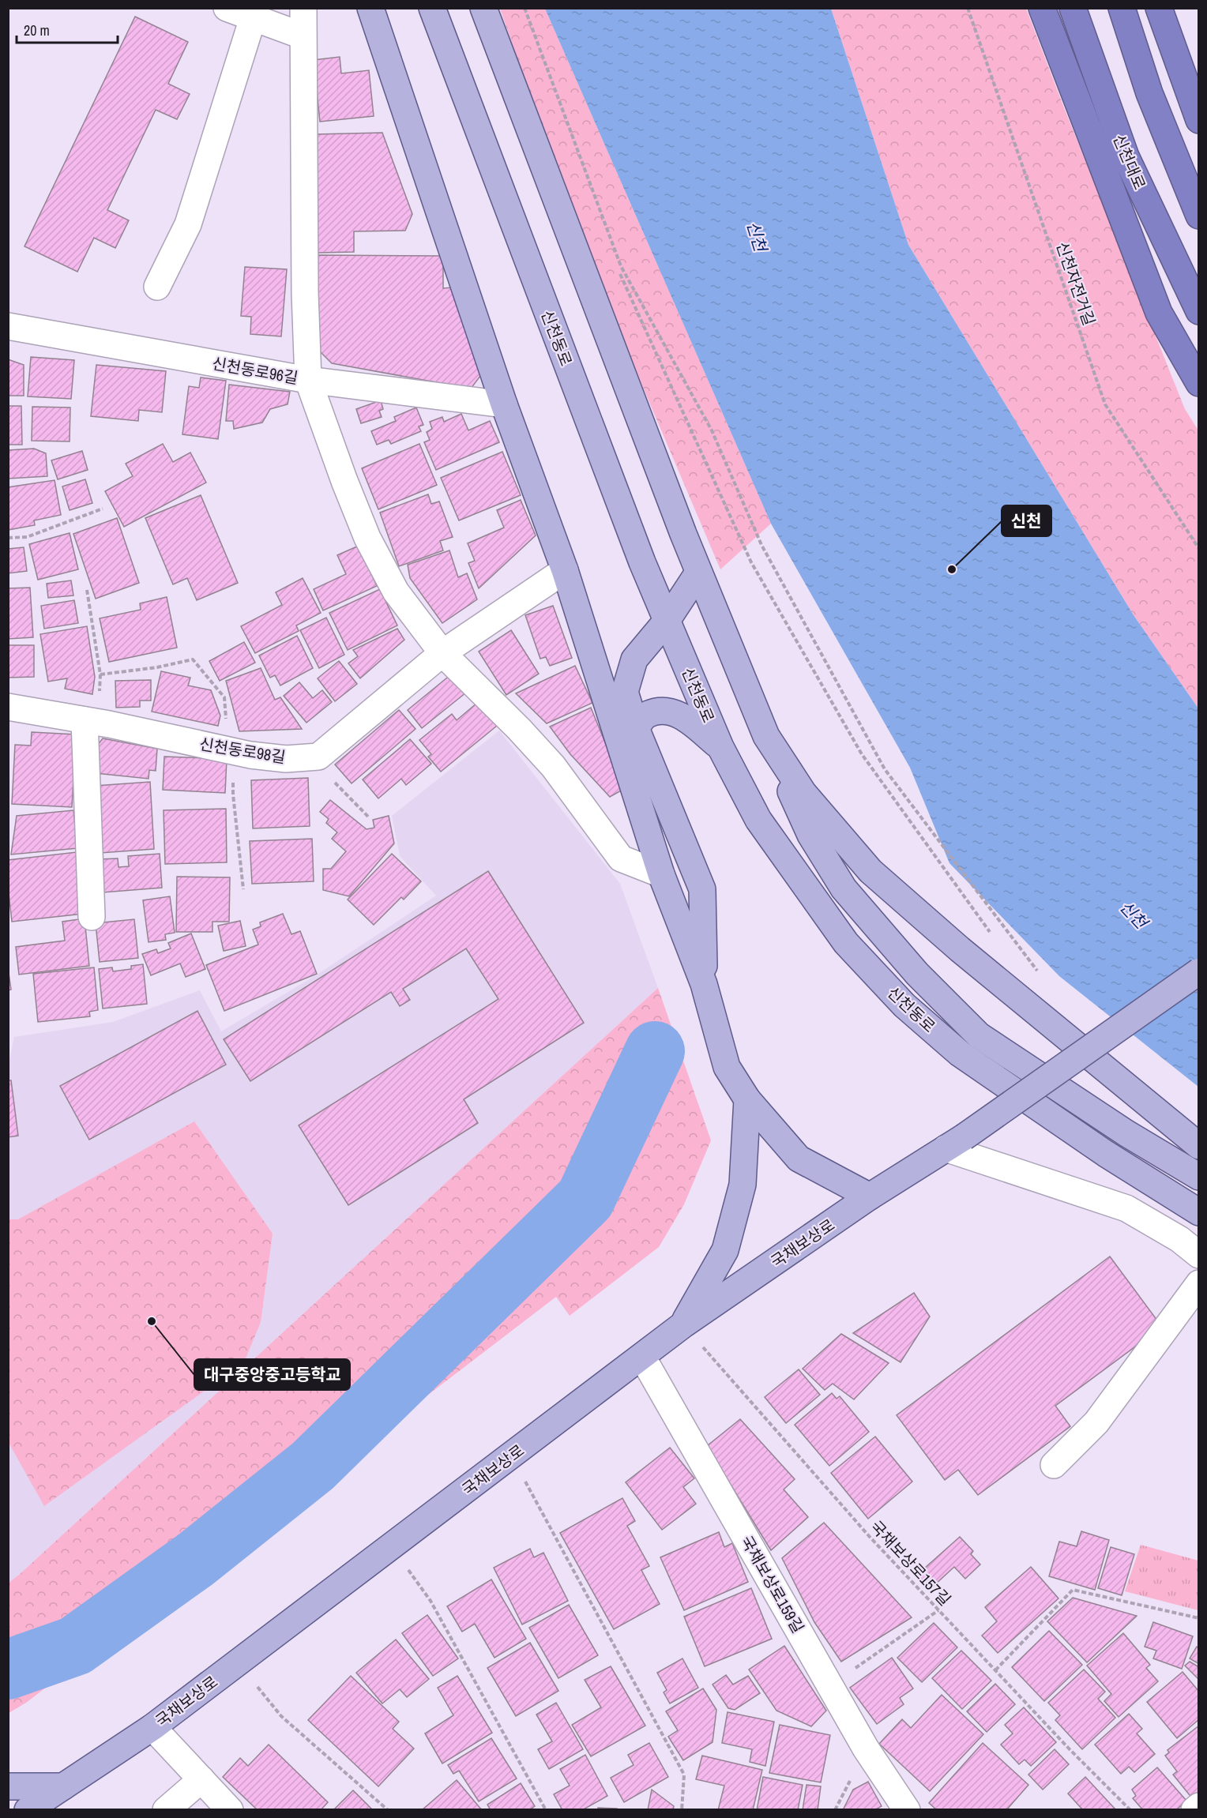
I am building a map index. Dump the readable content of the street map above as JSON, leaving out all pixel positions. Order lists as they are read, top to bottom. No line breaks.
{"streets":{"highway":["신천대로"],"main road":["신천동로","국채보상로"],"street":["신천동로96길","신천동로98길","국채보상로159길"],"path":["신천자전거길","국채보상로157길"]},"crossings":[["국채보상로","국채보상로157길"],["국채보상로","국채보상로159길"]],"water":["신천"],"places":["신천","대구중앙중고등학교"],"scale_bar":"20 m"}
